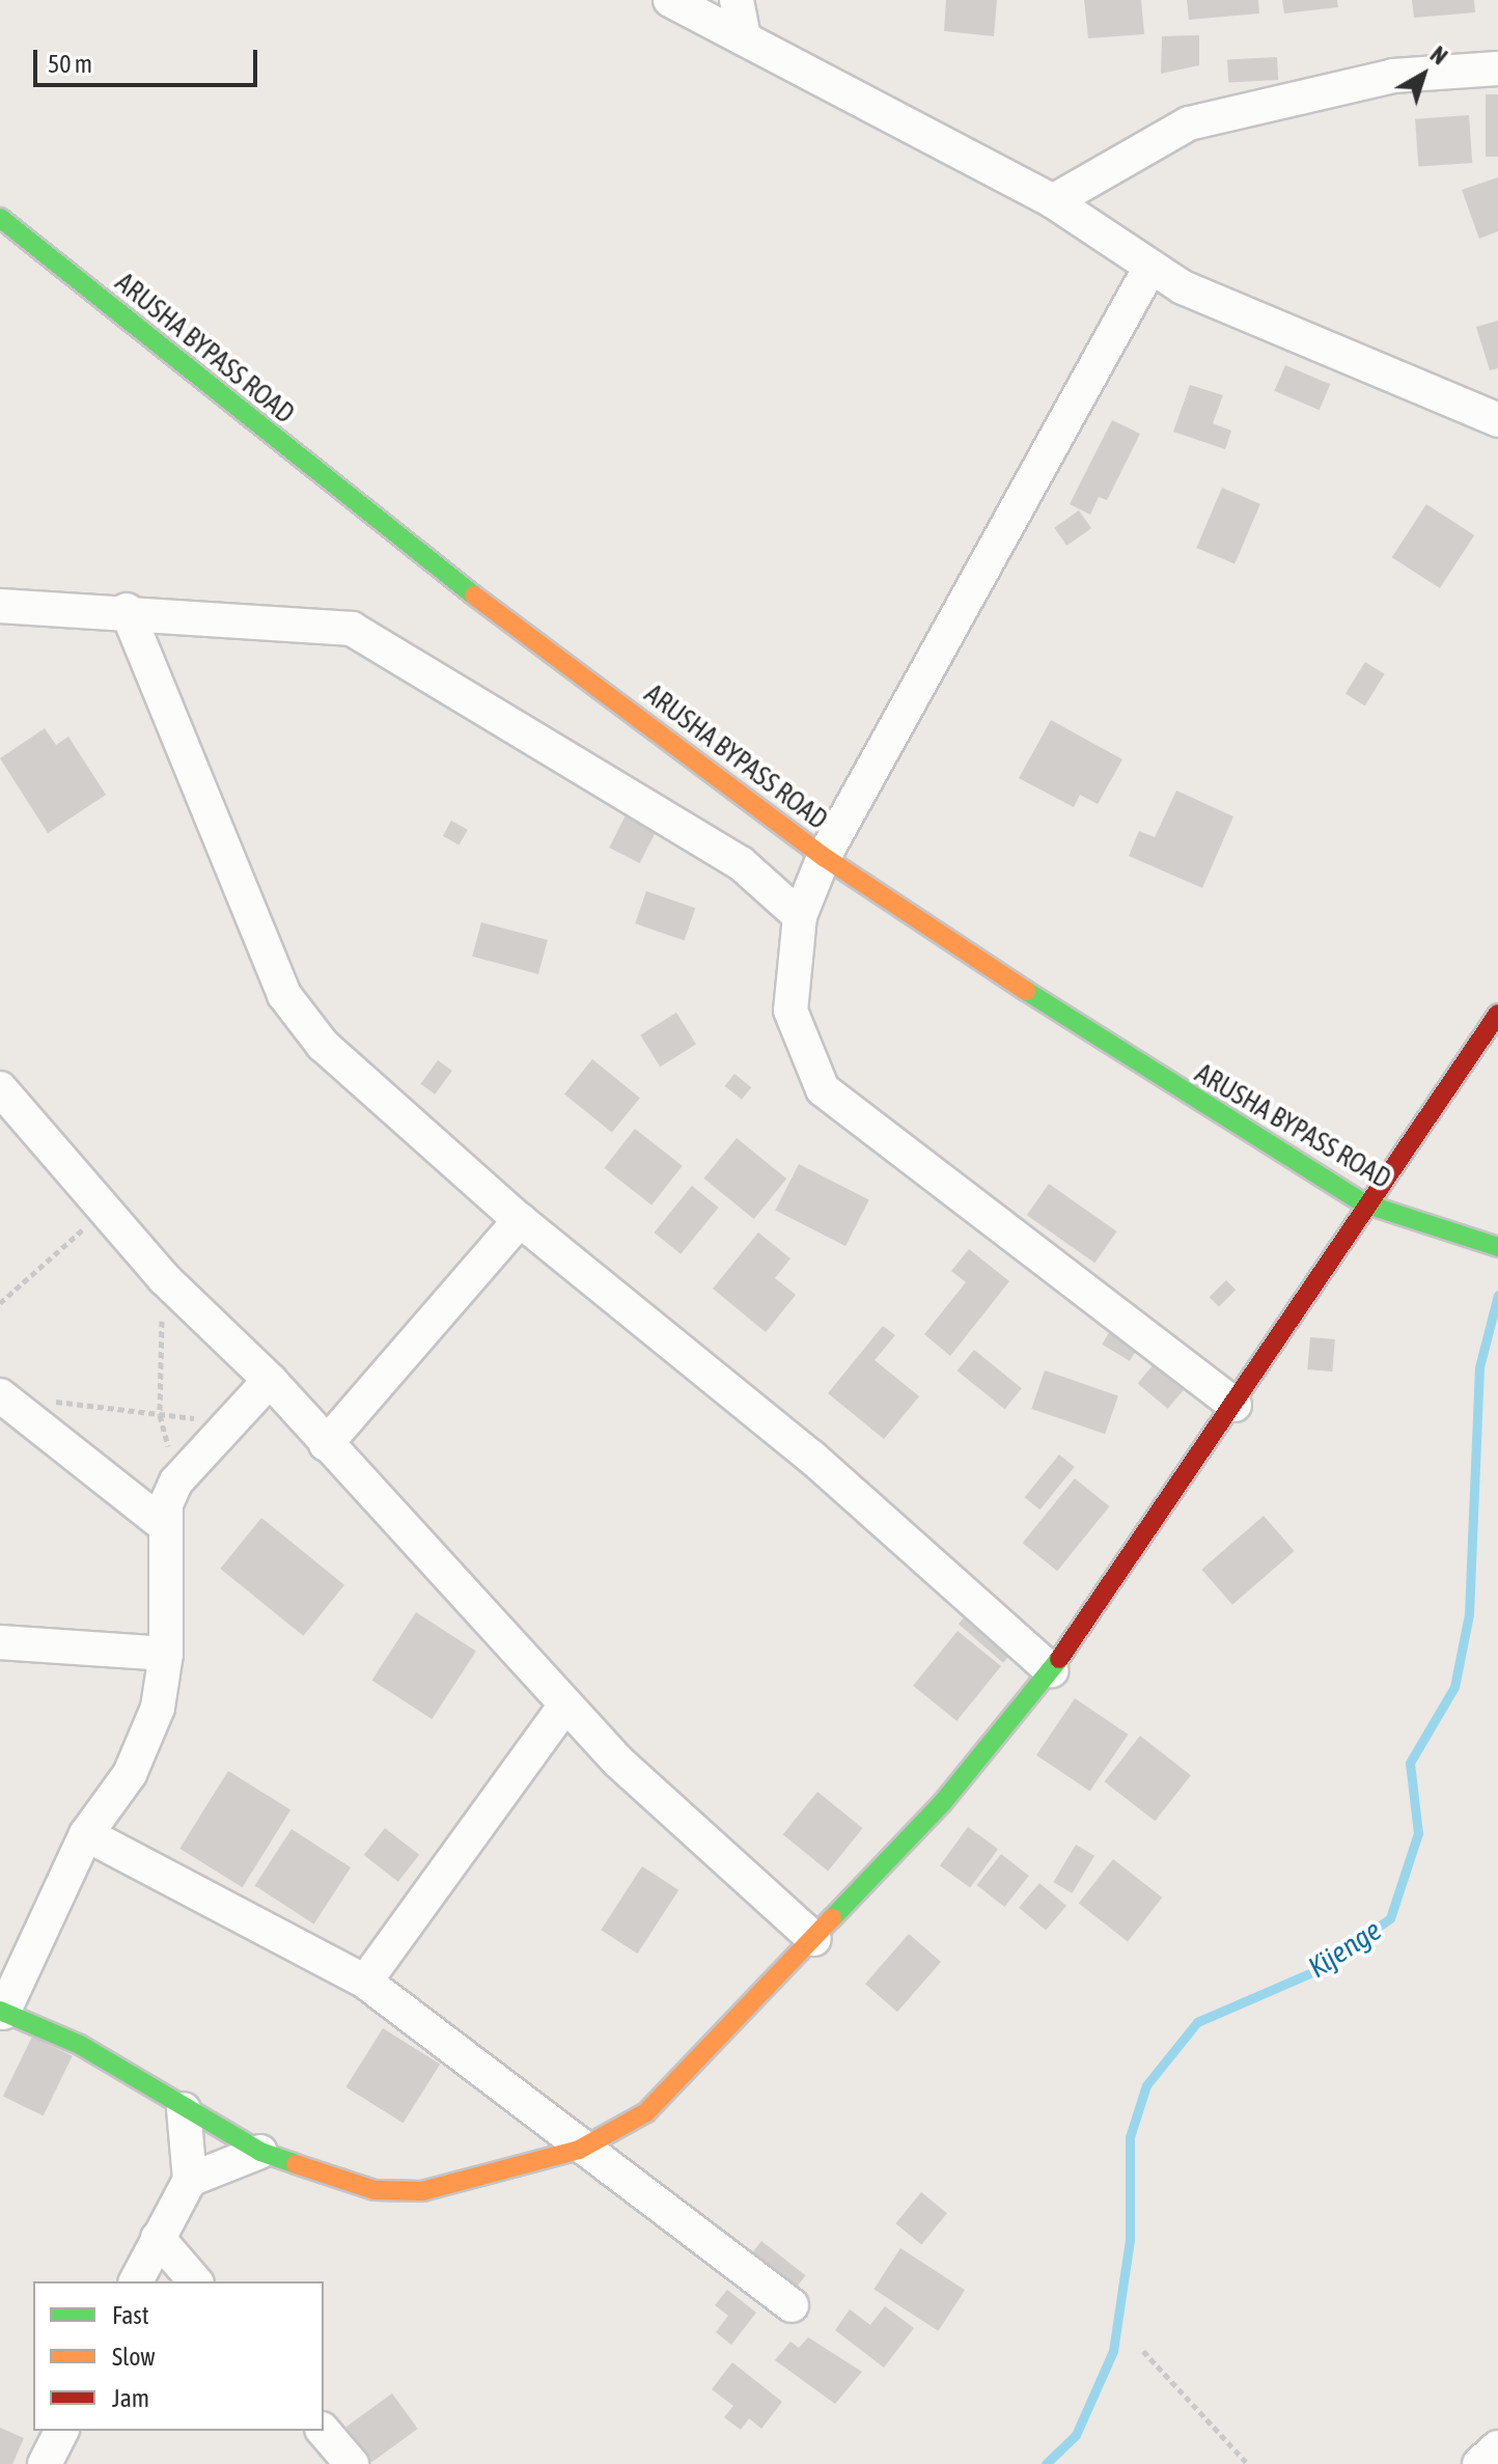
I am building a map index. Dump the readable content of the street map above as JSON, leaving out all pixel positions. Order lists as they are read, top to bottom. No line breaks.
{"streets":{"street":["ARUSHA BYPASS ROAD"]},"water":["Kijenge"],"legend":["Fast","Slow","Jam"],"scale_bar":"50 m","north":"top right"}
